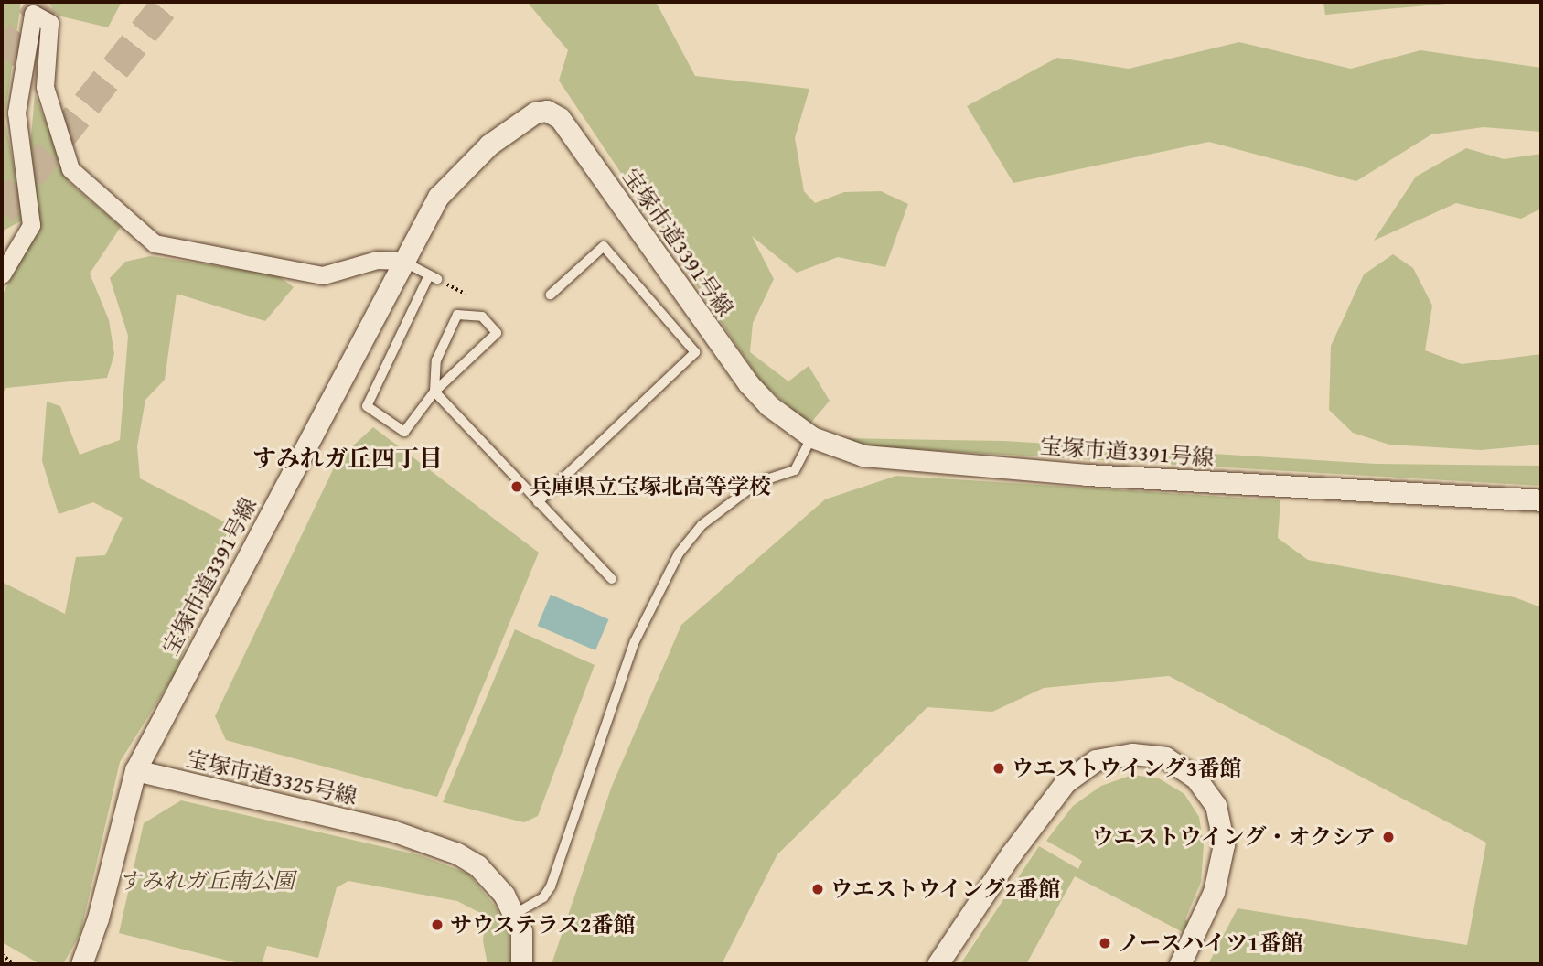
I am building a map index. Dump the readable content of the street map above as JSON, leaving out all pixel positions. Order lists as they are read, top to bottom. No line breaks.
{"streets":{"street":["宝塚市道3391号線","宝塚市道3325号線"]},"crossings":[["宝塚市道3391号線","宝塚市道3325号線"]],"districts":["すみれガ丘四丁目"],"parks":["すみれガ丘南公園"],"places":["兵庫県立宝塚北高等学校","ウエストウイング3番館","ウエストウイング・オクシア","ウエストウイング2番館","サウステラス2番館","ノースハイツ1番館"]}
